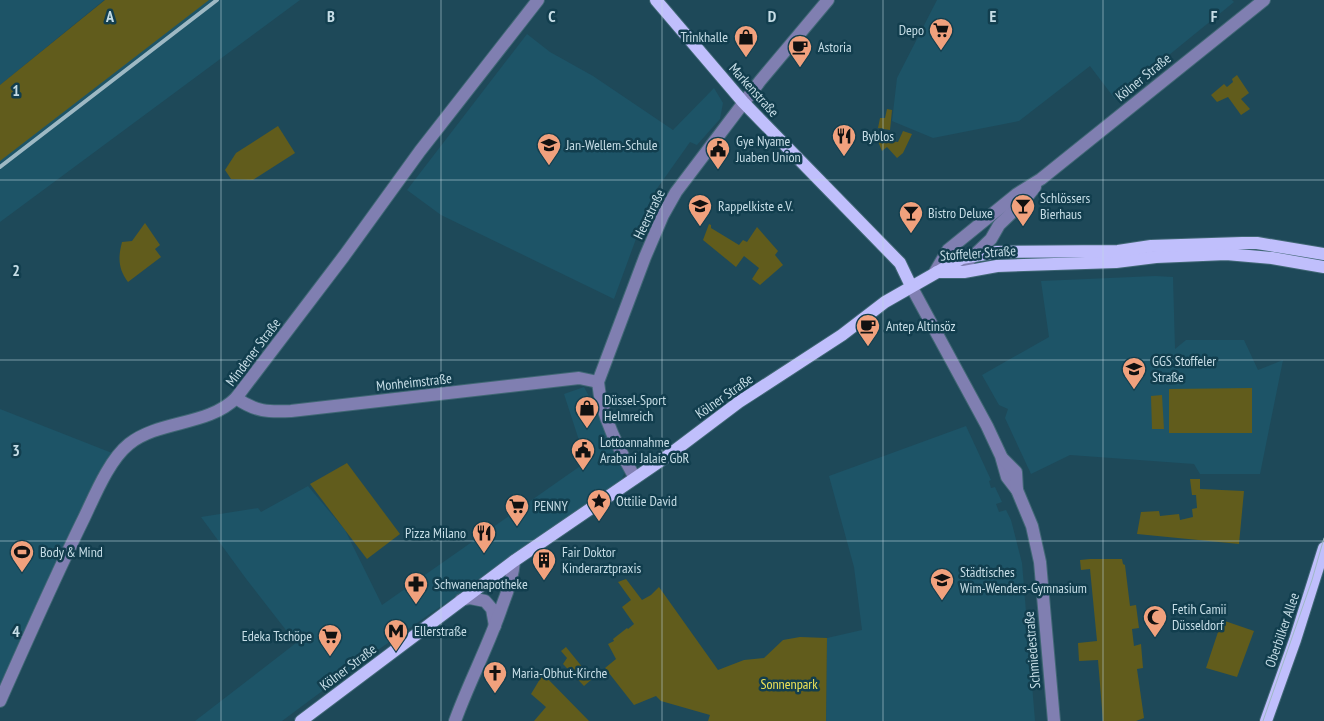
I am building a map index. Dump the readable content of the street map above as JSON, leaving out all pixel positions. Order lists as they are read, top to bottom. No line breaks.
{"streets":{"main road":["Kölner Straße","Markenstraße","Stoffeler Straße","Oberbilker Allee"],"street":["Heerstraße","Mindener Straße","Monheimstraße","Schmiedestraße"]},"crossings":[["Kölner Straße","Markenstraße"],["Kölner Straße","Stoffeler Straße"],["Kölner Straße","Schmiedestraße"],["Markenstraße","Heerstraße"],["Markenstraße","Schmiedestraße"],["Heerstraße","Monheimstraße"],["Mindener Straße","Monheimstraße"]],"parks":["Sonnenpark"],"places":{"supermarket":["Depo","PENNY","Edeka Tschöpe"],"shop":["Trinkhalle","Düssel-Sport Helmreich"],"cafe":["Astoria","Antep Altinsöz"],"restaurant":["Byblos","Pizza Milano"],"school or university":["Jan-Wellem-Schule","Rappelkiste e.V.","GGS Stoffeler Straße","Städtisches Wim-Wenders-Gymnasium"],"public building":["Gye Nyame Juaben Union","Lottoannahme Arabani Jalaie GbR"],"bar":["Schlössers Bierhaus","Bistro Deluxe"],"place":["Ottilie David"],"sports":["Body & Mind"],"building":["Fair Doktor Kinderarztpraxis"],"pharmacy":["Schwanenapotheke"],"mosque":["Fetih Camii Düsseldorf"],"metro station":["Ellerstraße"],"church":["Maria-Obhut-Kirche"]},"grid":{"columns":["A","B","C","D","E","F"],"rows":["1","2","3","4"]}}
